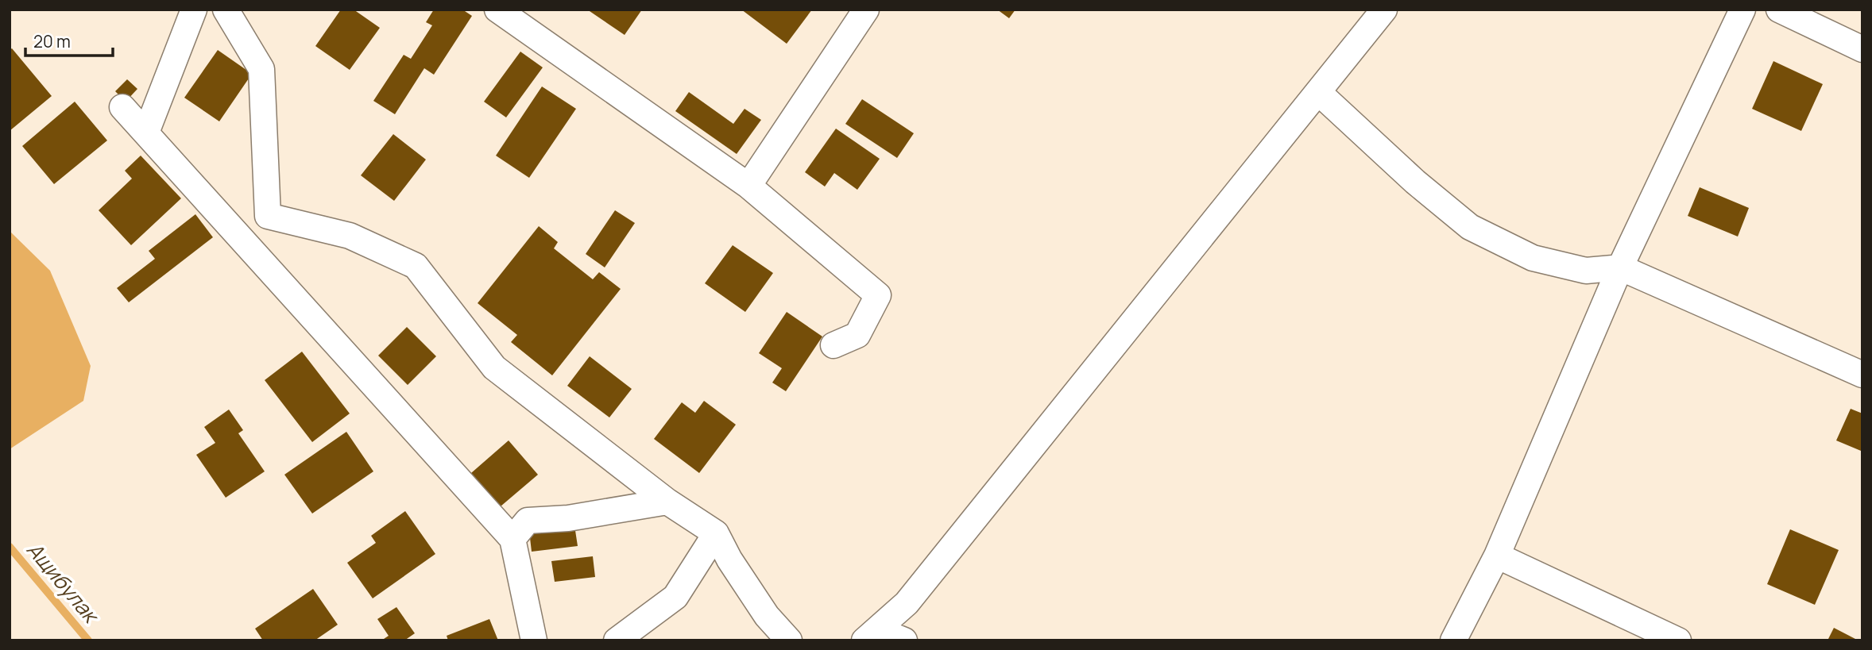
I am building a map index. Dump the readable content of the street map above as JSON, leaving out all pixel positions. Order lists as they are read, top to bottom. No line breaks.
{"water":["Ащибулак"],"scale_bar":"20 m"}
